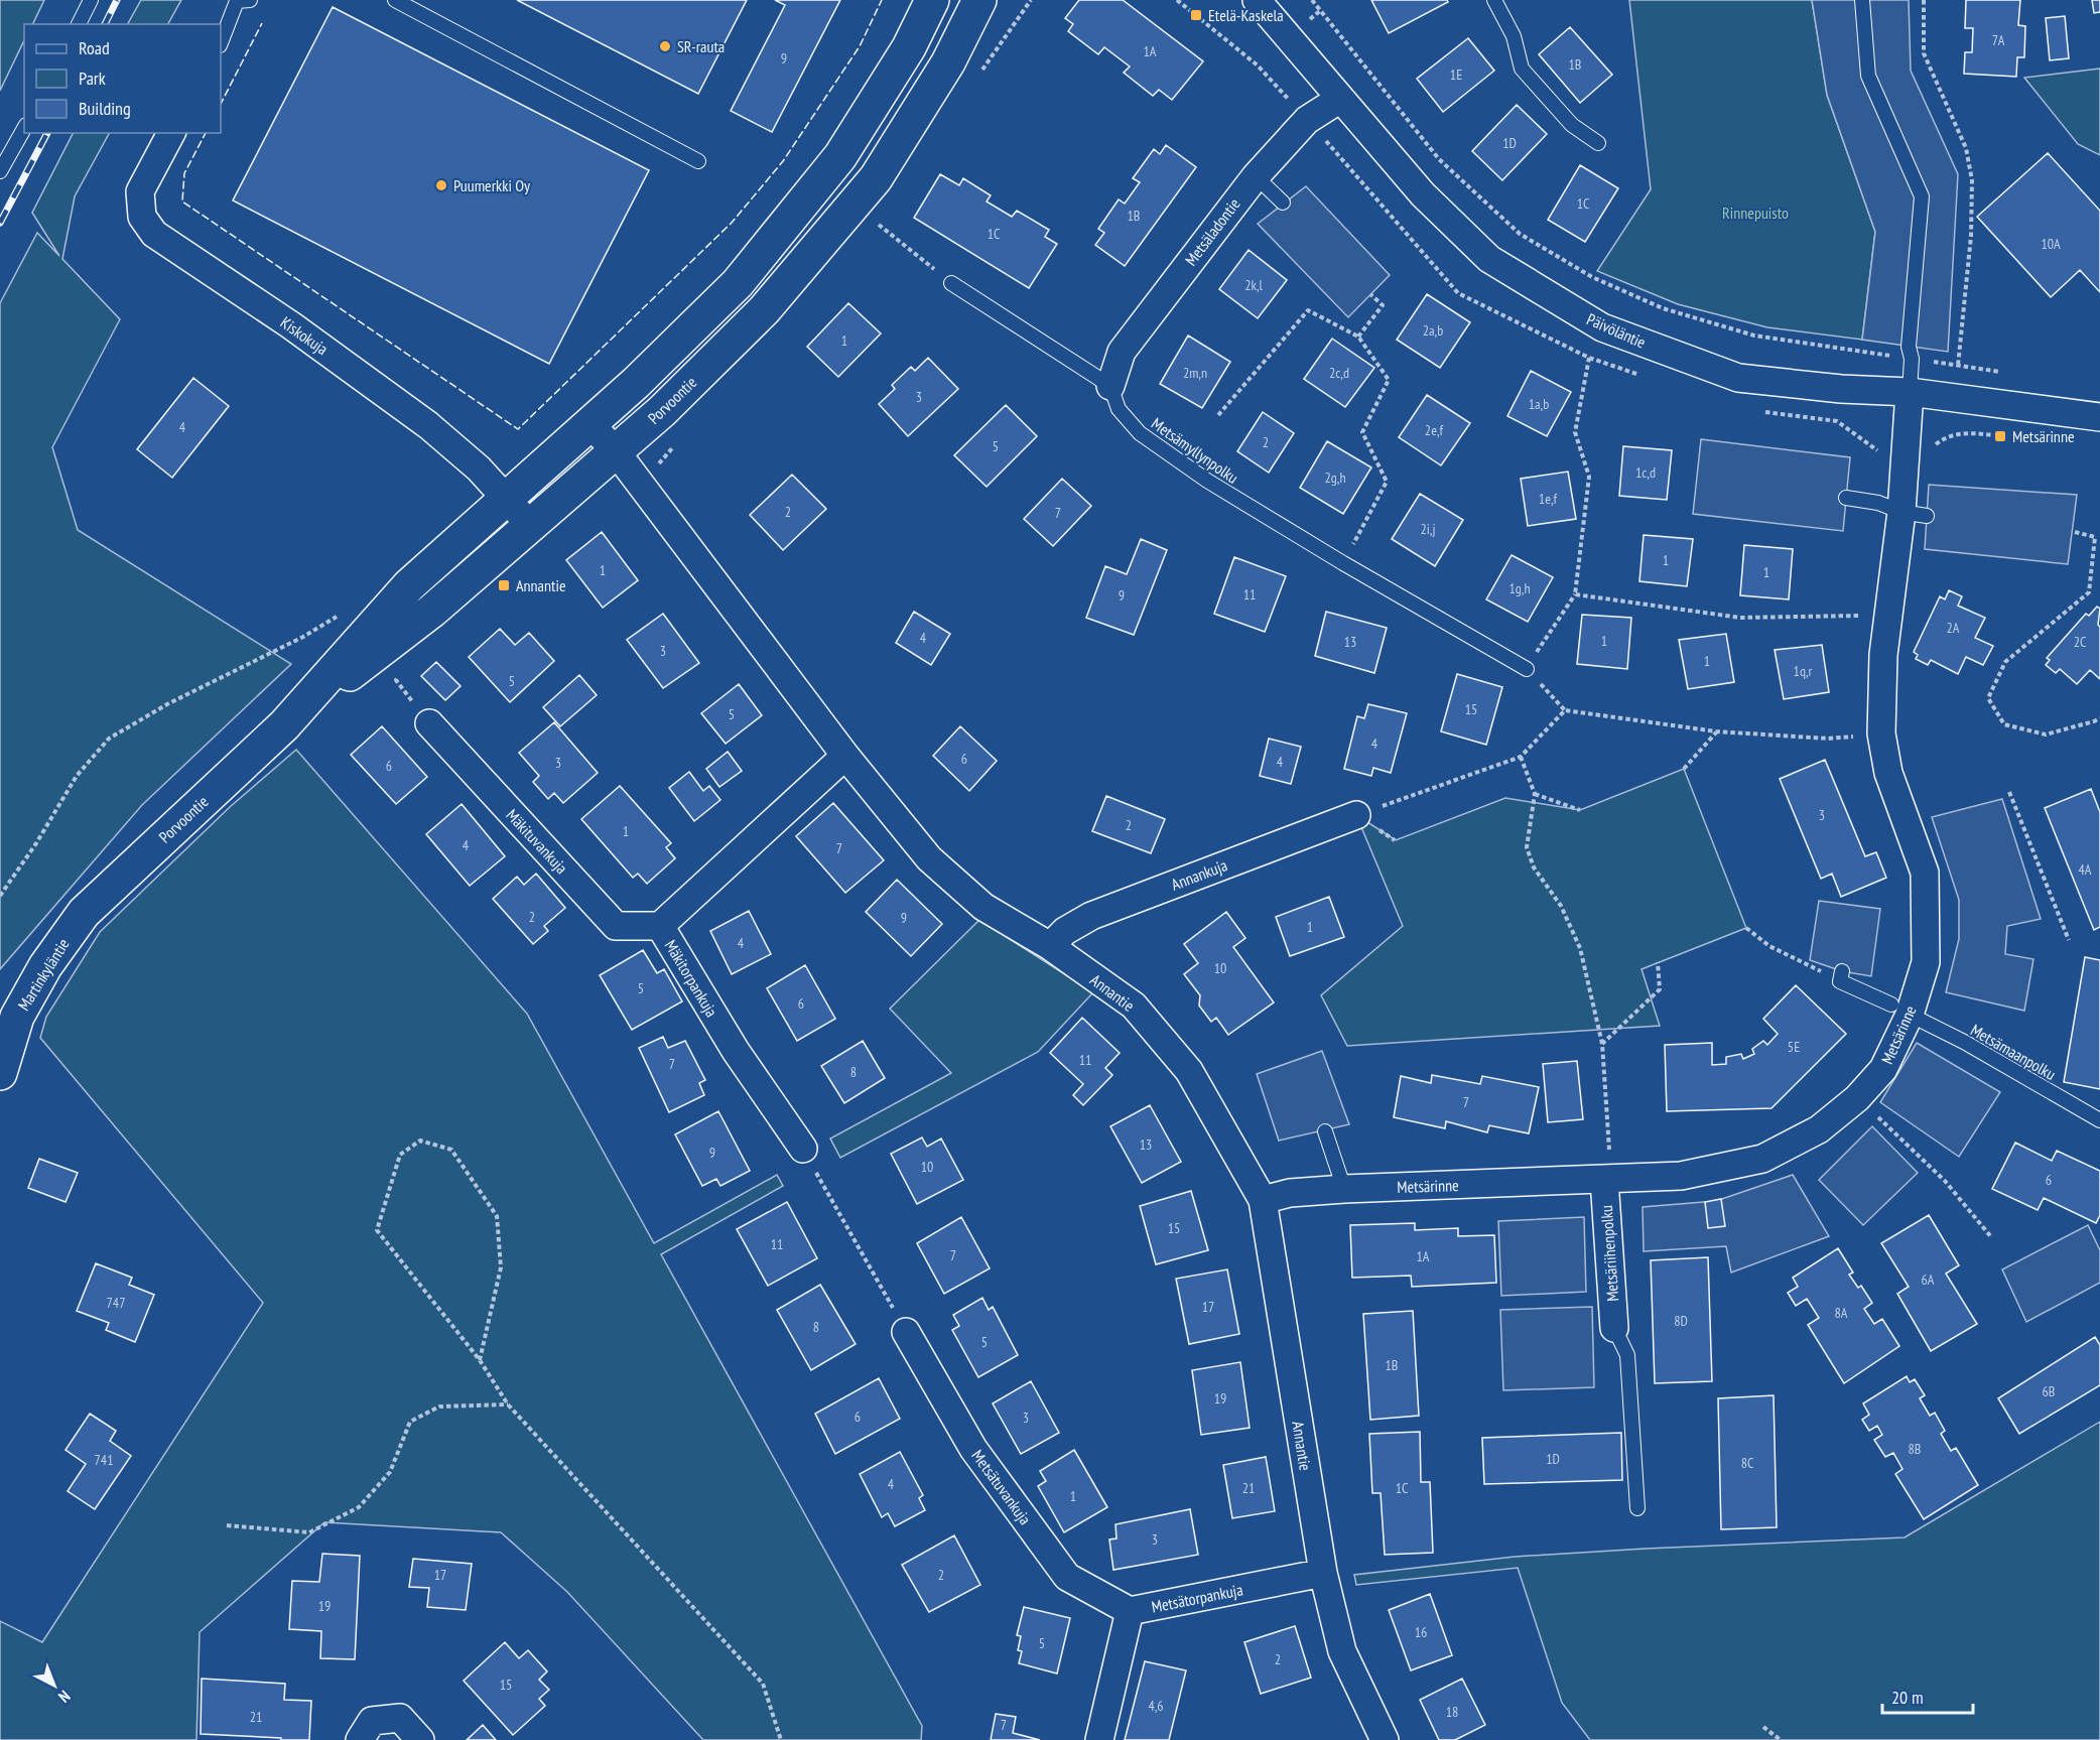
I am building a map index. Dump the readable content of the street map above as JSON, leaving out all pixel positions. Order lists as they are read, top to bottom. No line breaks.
{"streets":{"street":["Metsäladontie","Päivöläntie","Kiskokuja","Porvoontie","Mäkituvankuja","Annankuja","Martinkyläntie","Mäkitorpankuja","Annantie","Metsärinne","Metsäriihenpolku","Metsätuvankuja","Metsätorpankuja"],"lane":["Metsämyllynpolku","Metsämaanpolku"]},"crossings":[["Metsäladontie","Päivöläntie"],["Metsäladontie","Metsämyllynpolku"],["Päivöläntie","Metsärinne"],["Kiskokuja","Porvoontie"],["Porvoontie","Martinkyläntie"],["Porvoontie","Annantie"],["Mäkituvankuja","Mäkitorpankuja"],["Annankuja","Annantie"],["Mäkitorpankuja","Annantie"],["Annantie","Metsärinne"],["Annantie","Metsätorpankuja"],["Metsärinne","Metsämaanpolku"],["Metsärinne","Metsäriihenpolku"],["Metsätuvankuja","Metsätorpankuja"]],"parks":["Rinnepuisto"],"places":{"transit":["Etelä-Kaskela","Metsärinne","Annantie"],"other":["SR-rauta","Puumerkki Oy"]},"house_numbers":["7A","1A","9","1B","1E","1D","1C","1B","1C","10A","2k,l","2a,b","1","2m,n","2c,d","3","1a,b","4","2e,f","2","5","1c,d","2g,h","1e,f","2","7","2i,j","1","1","1","1g,h","11","9","2A","4","1","13","2C","3","1","1q,r","5","15","5","4","6","4","3","6","3","2","1","4","7","4A","2","9","1","4","10","5","6","5E","11","7","8","7","13","9","10","6","15","11","7","1A","6A","747","17","8A","8D","8","5","1B","6B","19","6","3","8B","1D","741","8C","4","21","1C","1","3","17","2","19","16","5","2","15","4,6","18","21","7"],"legend":["Road","Park","Building"],"scale_bar":"20 m","north":"bottom right"}
